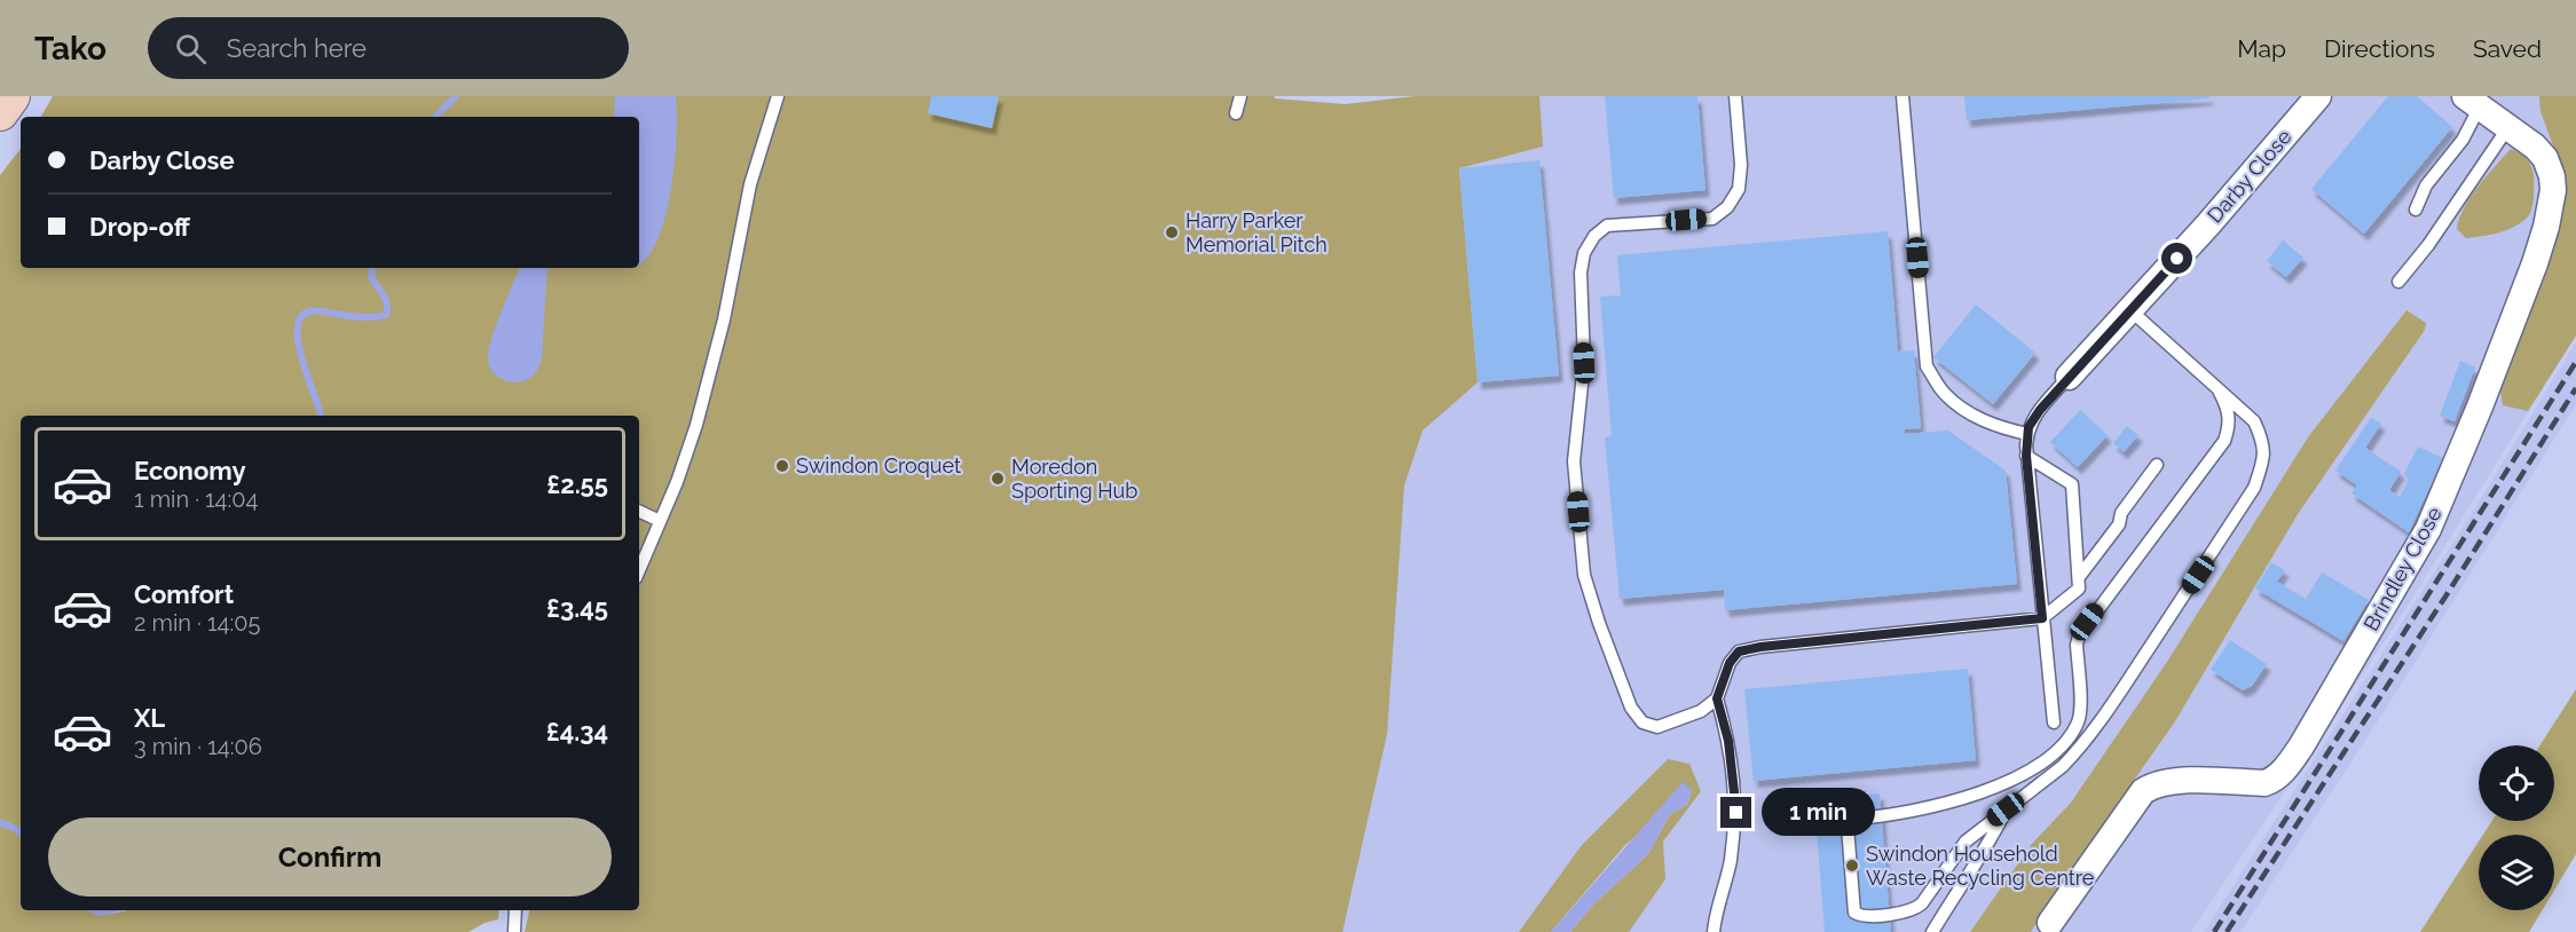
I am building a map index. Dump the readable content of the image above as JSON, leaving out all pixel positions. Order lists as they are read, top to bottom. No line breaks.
{"streets":{"street":["Darby Close","Brindley Close"]},"places":["Harry Parker Memorial Pitch","Swindon Croquet","Moredon Sporting Hub","Swindon Household Waste Recycling Centre"],"page":{"header":"Tako","search":"Search here","nav":["Map","Directions","Saved"],"banner":["Darby Close","Drop-off"],"list":[{"name":"Economy","note":"1 min · 14:04","value":"£2.55"},{"name":"Comfort","note":"2 min · 14:05","value":"£3.45"},{"name":"XL","note":"3 min · 14:06","value":"£4.34"}],"bubble":"1 min","buttons":"Confirm"}}
